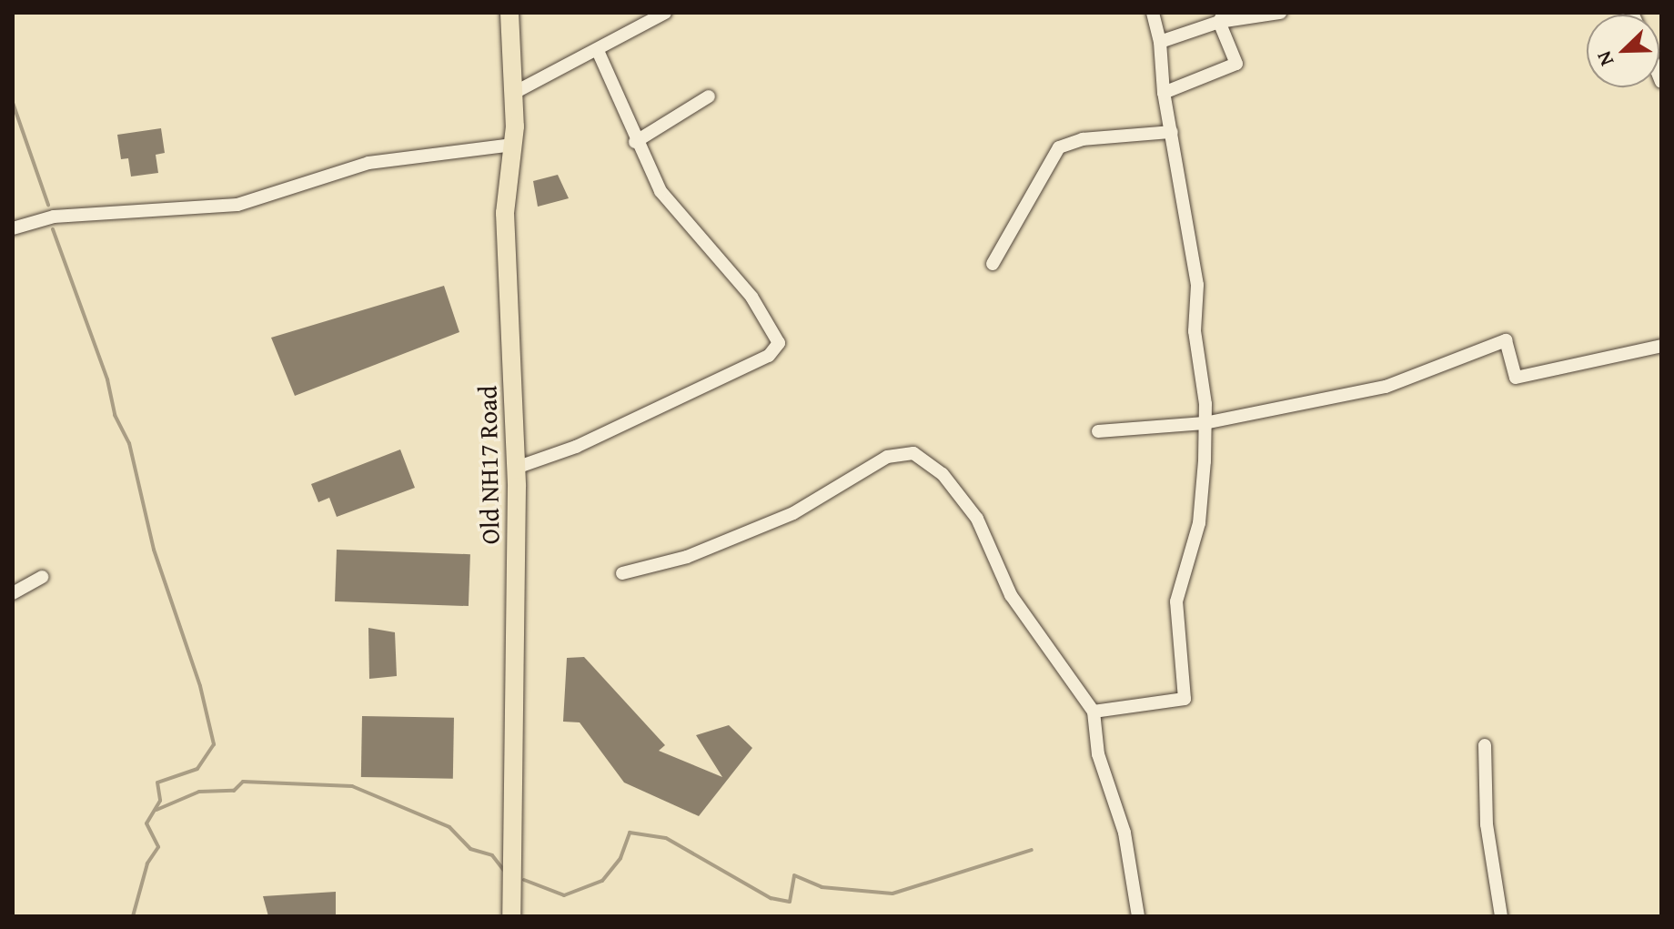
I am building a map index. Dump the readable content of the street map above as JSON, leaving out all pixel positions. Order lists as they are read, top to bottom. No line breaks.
{"streets":{"main road":["Old NH17 Road"]},"north":"bottom left"}
